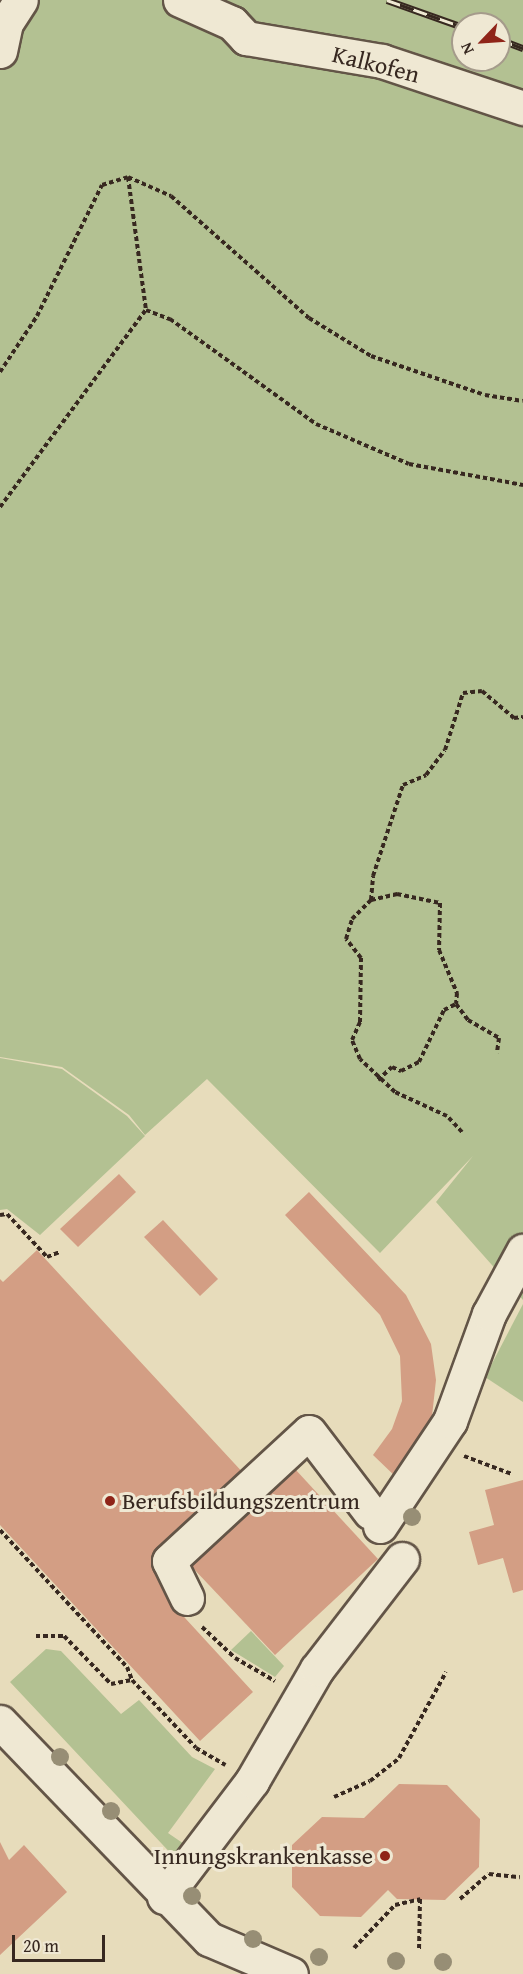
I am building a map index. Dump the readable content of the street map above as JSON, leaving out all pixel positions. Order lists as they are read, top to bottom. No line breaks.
{"streets":{"street":["Kalkofen"]},"places":["Berufsbildungszentrum","Innungskrankenkasse"],"scale_bar":"20 m","north":"bottom left"}
